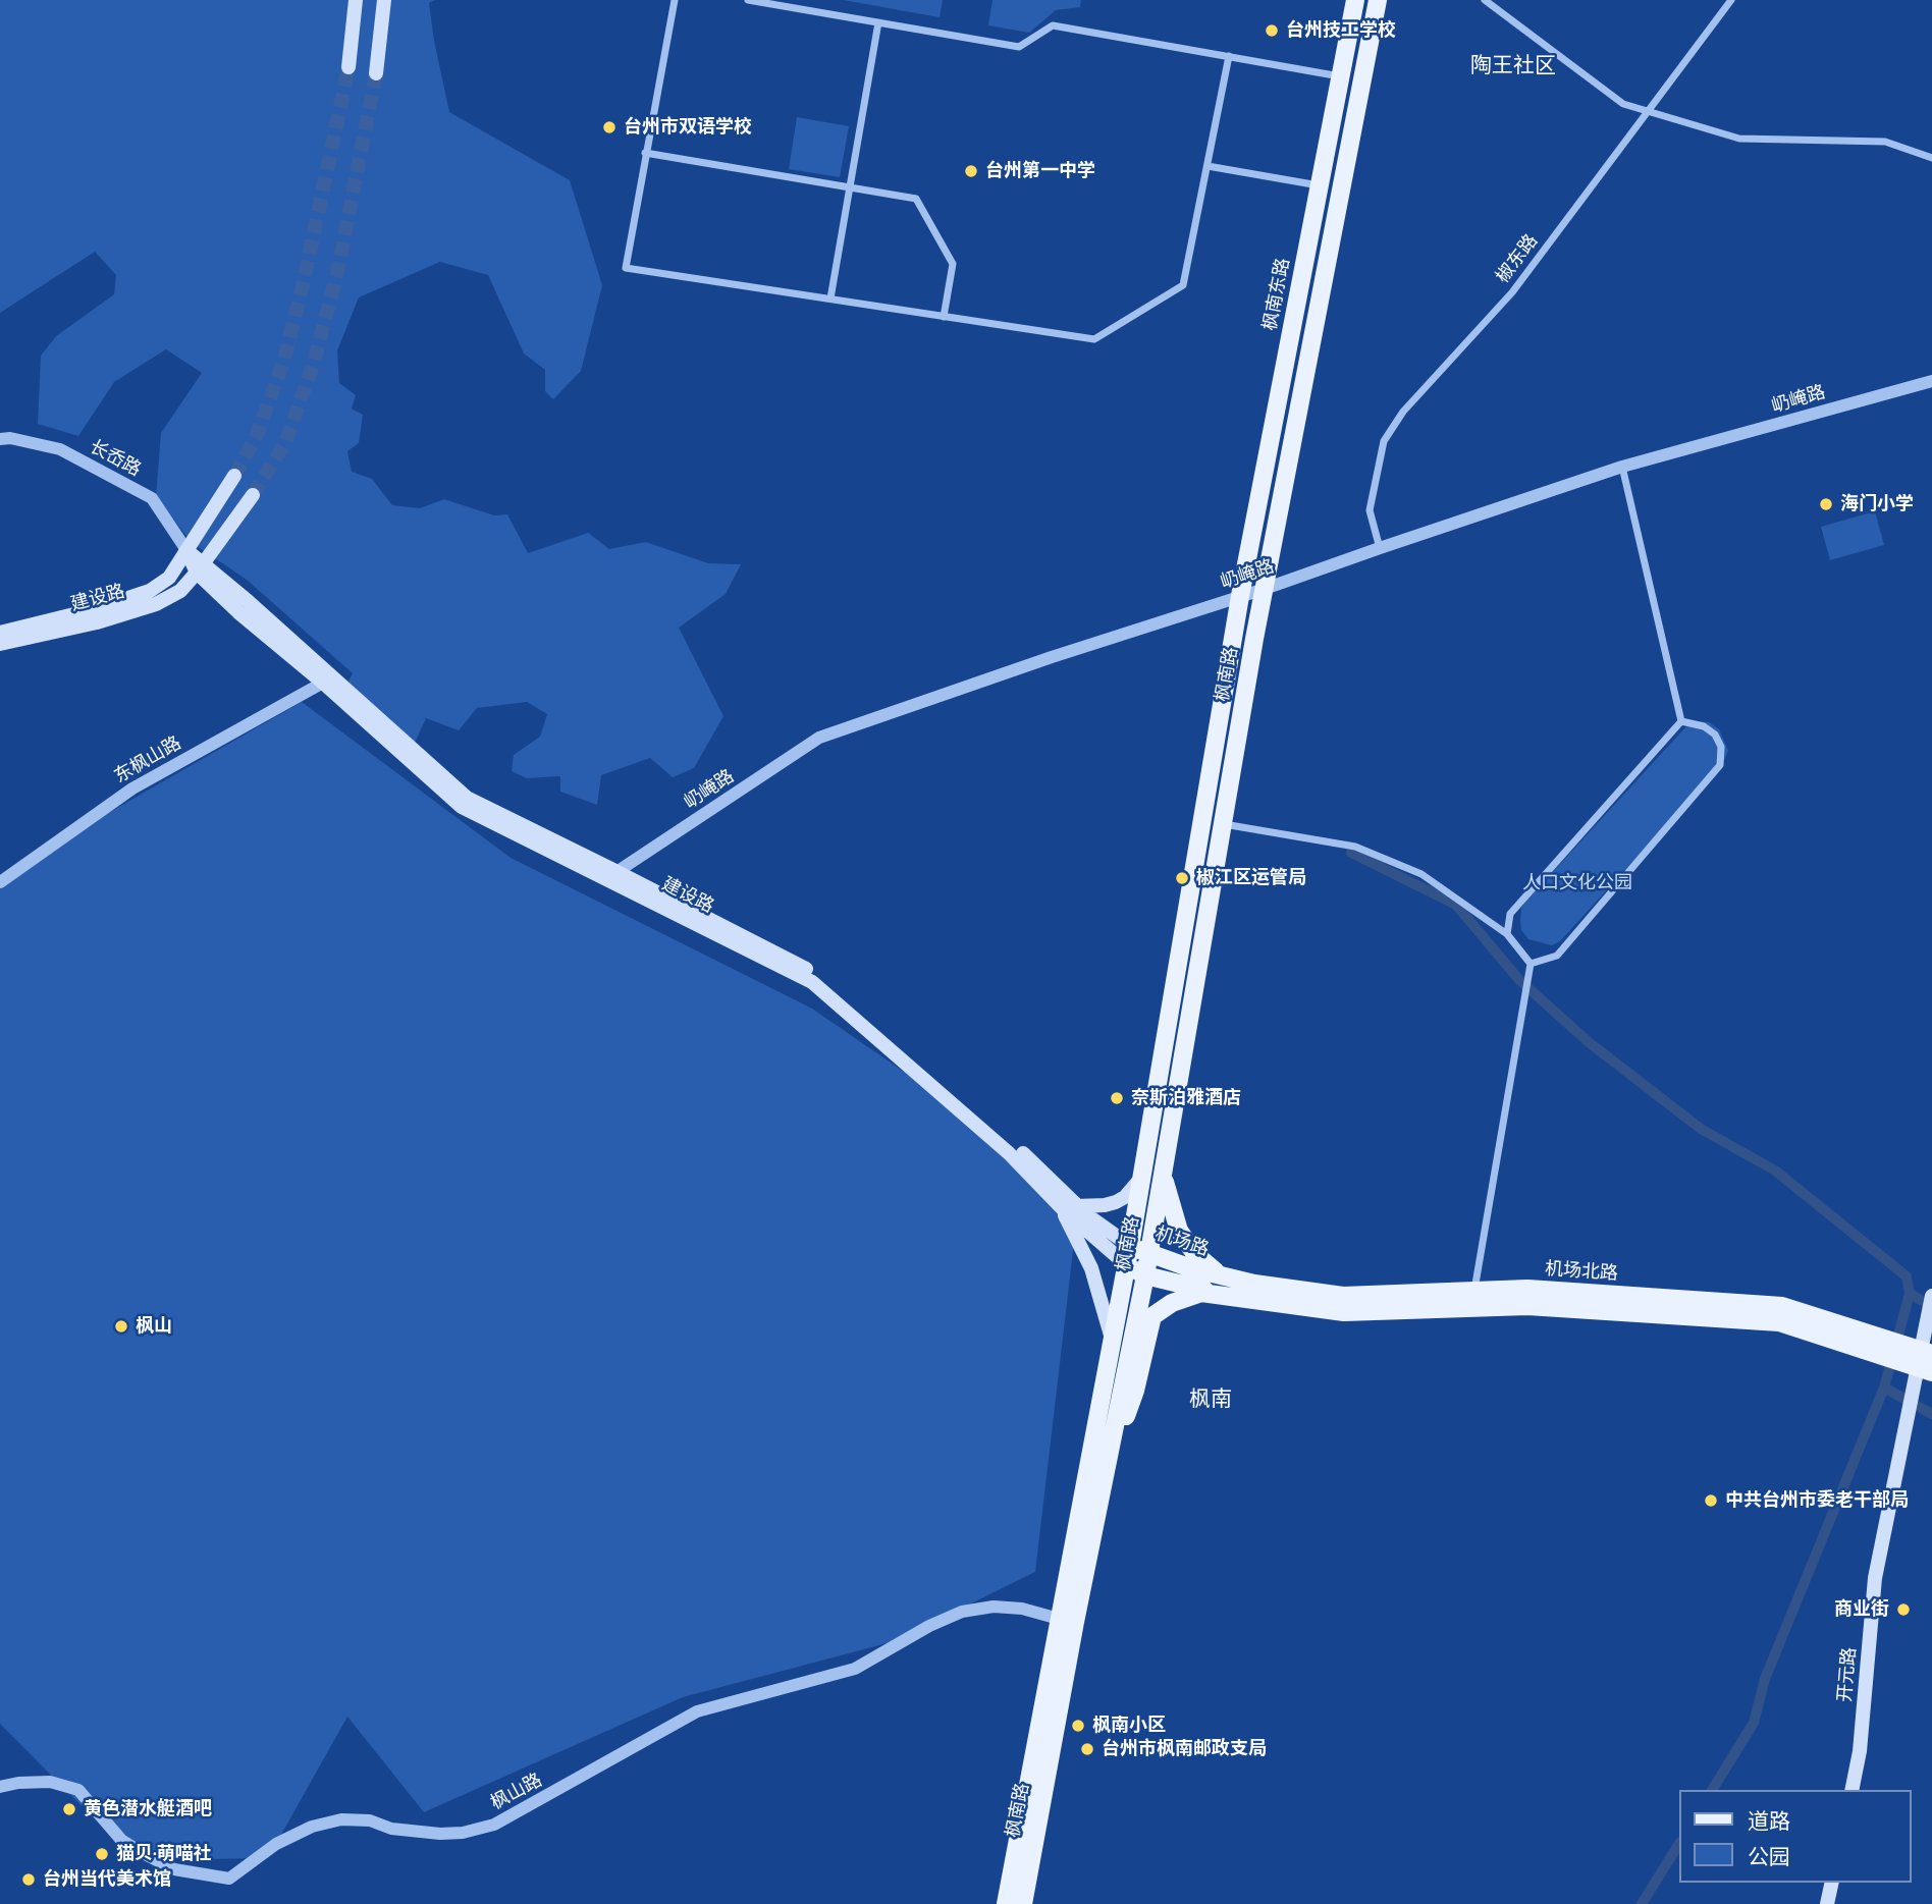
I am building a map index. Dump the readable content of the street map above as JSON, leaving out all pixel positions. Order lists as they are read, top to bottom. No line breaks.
{"streets":{"main road":["枫南东路","建设路","枫南路","机场路","机场北路","开元路"],"street":["椒东路","屷崦路","长岙路","东枫山路","枫山路"]},"crossings":[["椒东路","屷崦路"],["枫南东路","屷崦路"],["枫南东路","枫南路"],["屷崦路","建设路"],["屷崦路","枫南路"],["长岙路","建设路"],["建设路","枫南路"],["建设路","东枫山路"],["建设路","机场路"],["枫南路","机场路"],["枫南路","枫山路"],["机场路","机场北路"],["机场北路","开元路"]],"districts":["陶王社区","枫南"],"parks":["人口文化公园"],"places":["台州技工学校","台州市双语学校","台州第一中学","海门小学","椒江区运管局","奈斯泊雅酒店","枫山","中共台州市委老干部局","商业街","枫南小区","台州市枫南邮政支局","黄色潜水艇酒吧","猫贝·萌喵社","台州当代美术馆"],"legend":["道路","公园"]}
